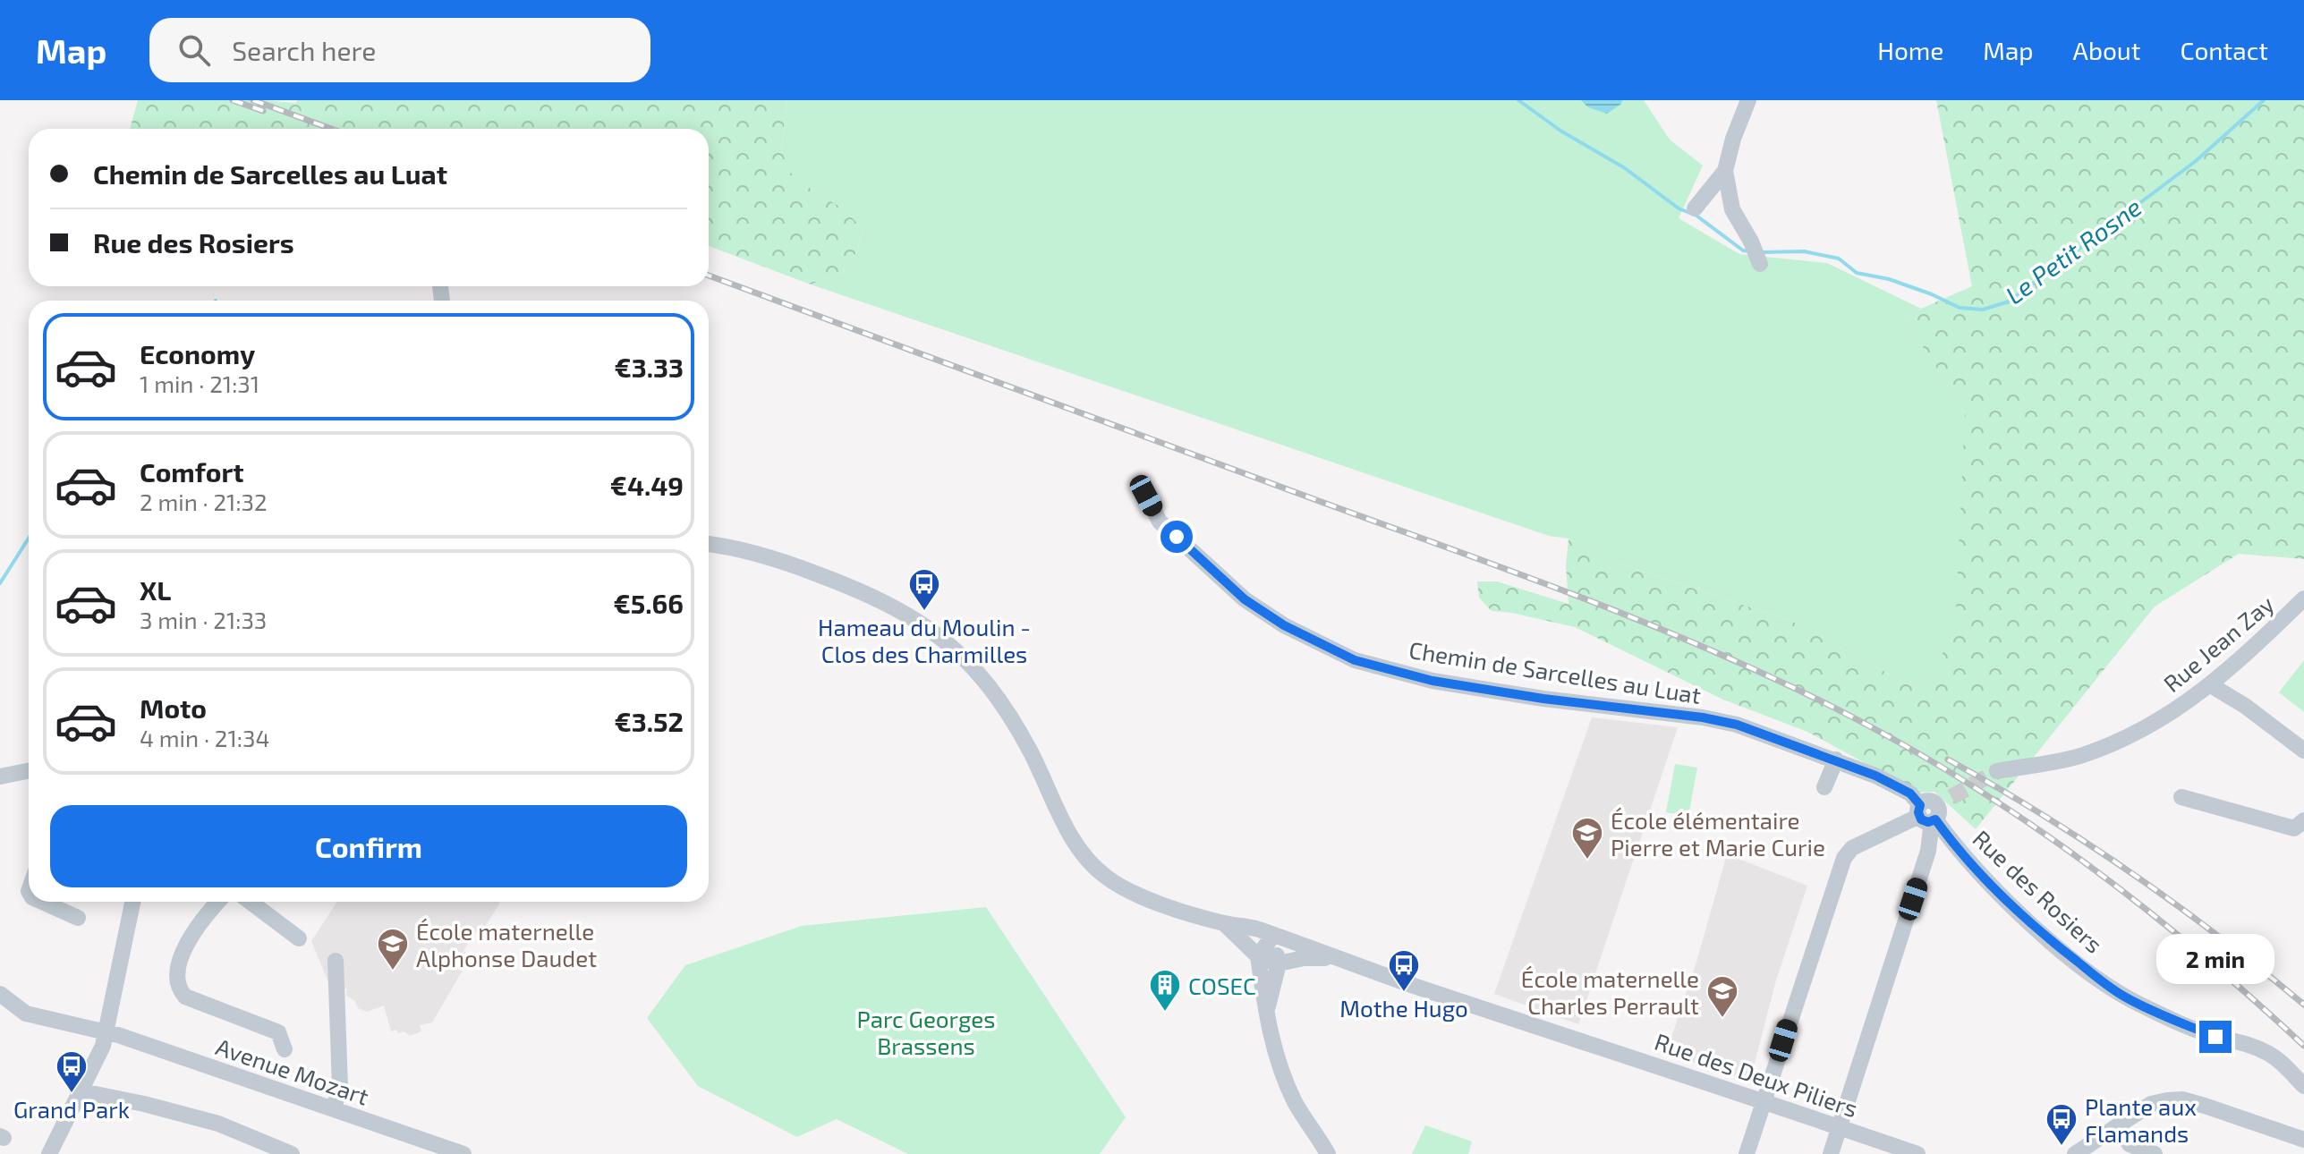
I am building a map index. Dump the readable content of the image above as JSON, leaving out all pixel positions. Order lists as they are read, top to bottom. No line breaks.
{"streets":{"street":["Rue Jean Zay","Chemin de Sarcelles au Luat","Rue des Rosiers","Avenue Mozart","Rue des Deux Piliers"]},"crossings":[["Chemin de Sarcelles au Luat","Rue des Rosiers"]],"water":["Le Petit Rosne"],"parks":["Parc Georges Brassens"],"places":{"bus stop":["Hameau du Moulin - Clos des Charmilles","Mothe Hugo","Grand Park","Plante aux Flamands"],"school or university":["École élémentaire Pierre et Marie Curie","École maternelle Alphonse Daudet","École maternelle Charles Perrault"],"building":["COSEC"]},"page":{"header":"Map","search":"Search here","nav":["Home","Map","About","Contact"],"banner":["Chemin de Sarcelles au Luat","Rue des Rosiers"],"list":[{"name":"Economy","note":"1 min · 21:31","value":"€3.33"},{"name":"Comfort","note":"2 min · 21:32","value":"€4.49"},{"name":"XL","note":"3 min · 21:33","value":"€5.66"},{"name":"Moto","note":"4 min · 21:34","value":"€3.52"}],"buttons":"Confirm","bubble":"2 min"}}
